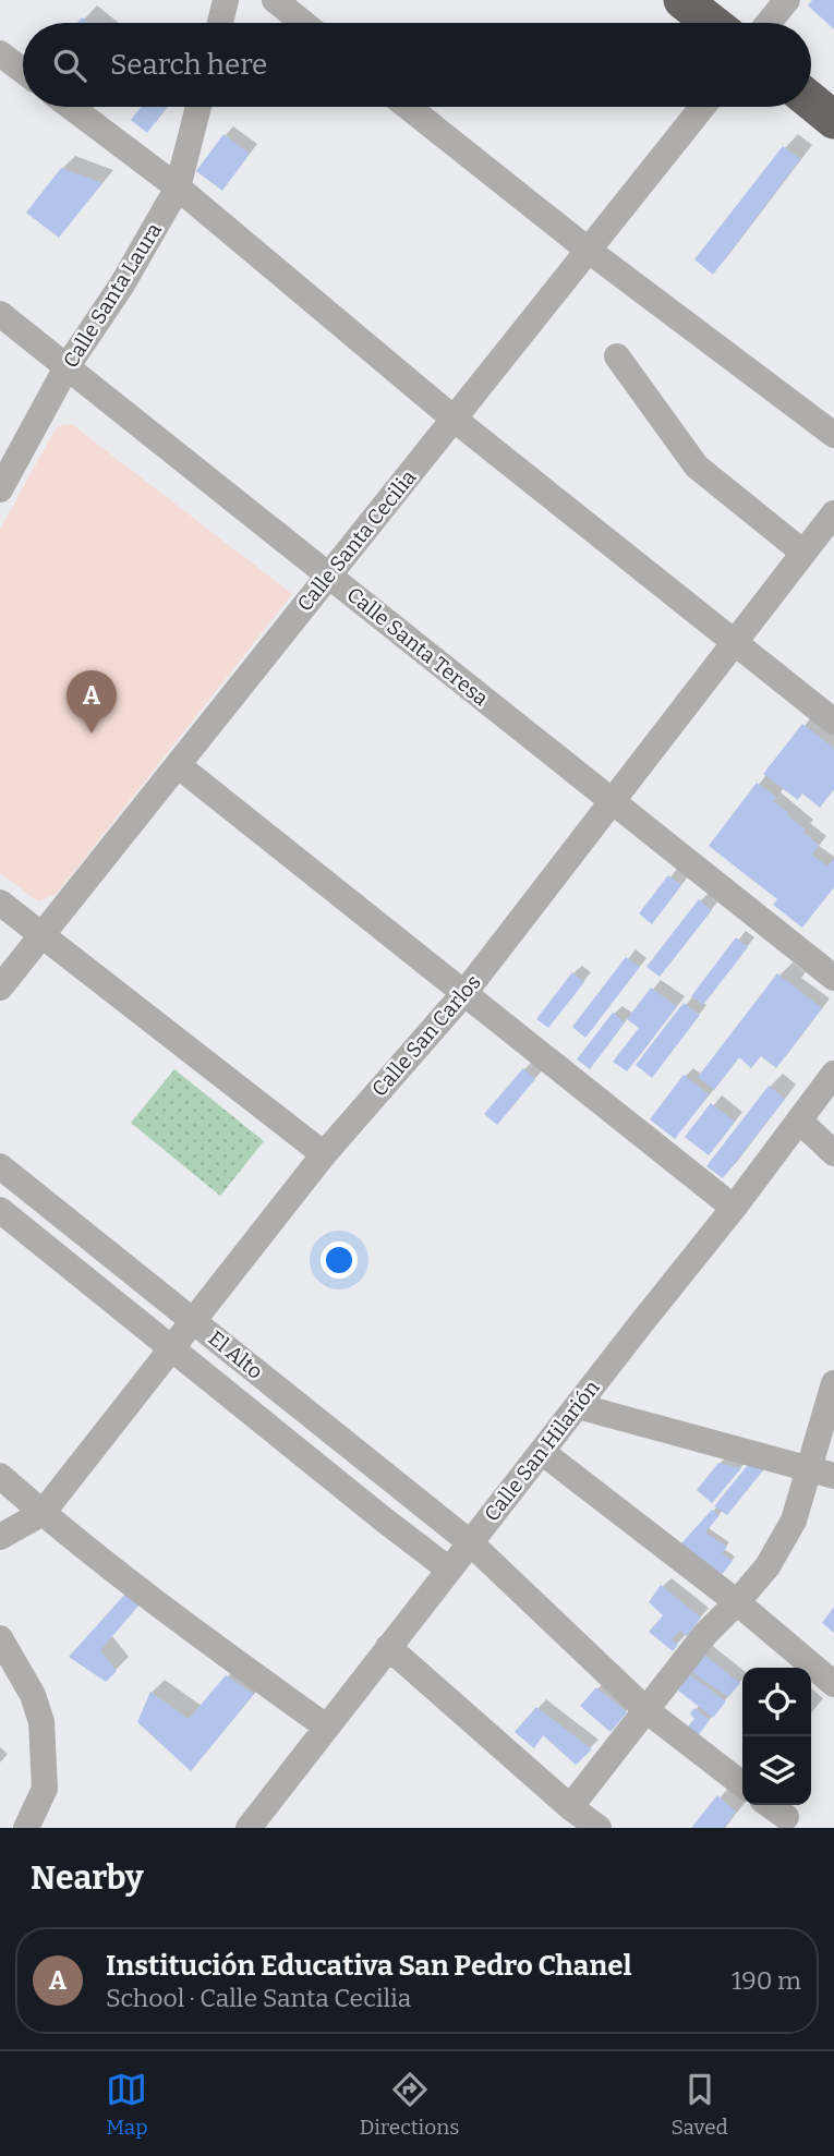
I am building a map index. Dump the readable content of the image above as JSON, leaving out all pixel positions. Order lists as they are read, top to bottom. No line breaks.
{"streets":{"street":["Calle Santa Laura","Calle Santa Cecilia","Calle Santa Teresa","Calle San Carlos","El Alto","Calle San Hilarión"]},"crossings":[["Calle Santa Laura","Calle Santa Teresa"],["Calle Santa Cecilia","Calle Santa Teresa"],["Calle Santa Teresa","Calle San Carlos"],["Calle San Carlos","El Alto"],["El Alto","Calle San Hilarión"]],"page":{"search":"Search here","pins":"A","heading":"Nearby","list":[{"mark":"A","name":"Institución Educativa San Pedro Chanel","note":"School · Calle Santa Cecilia","value":"190 m"}],"nav":["Map","Directions","Saved"]}}
